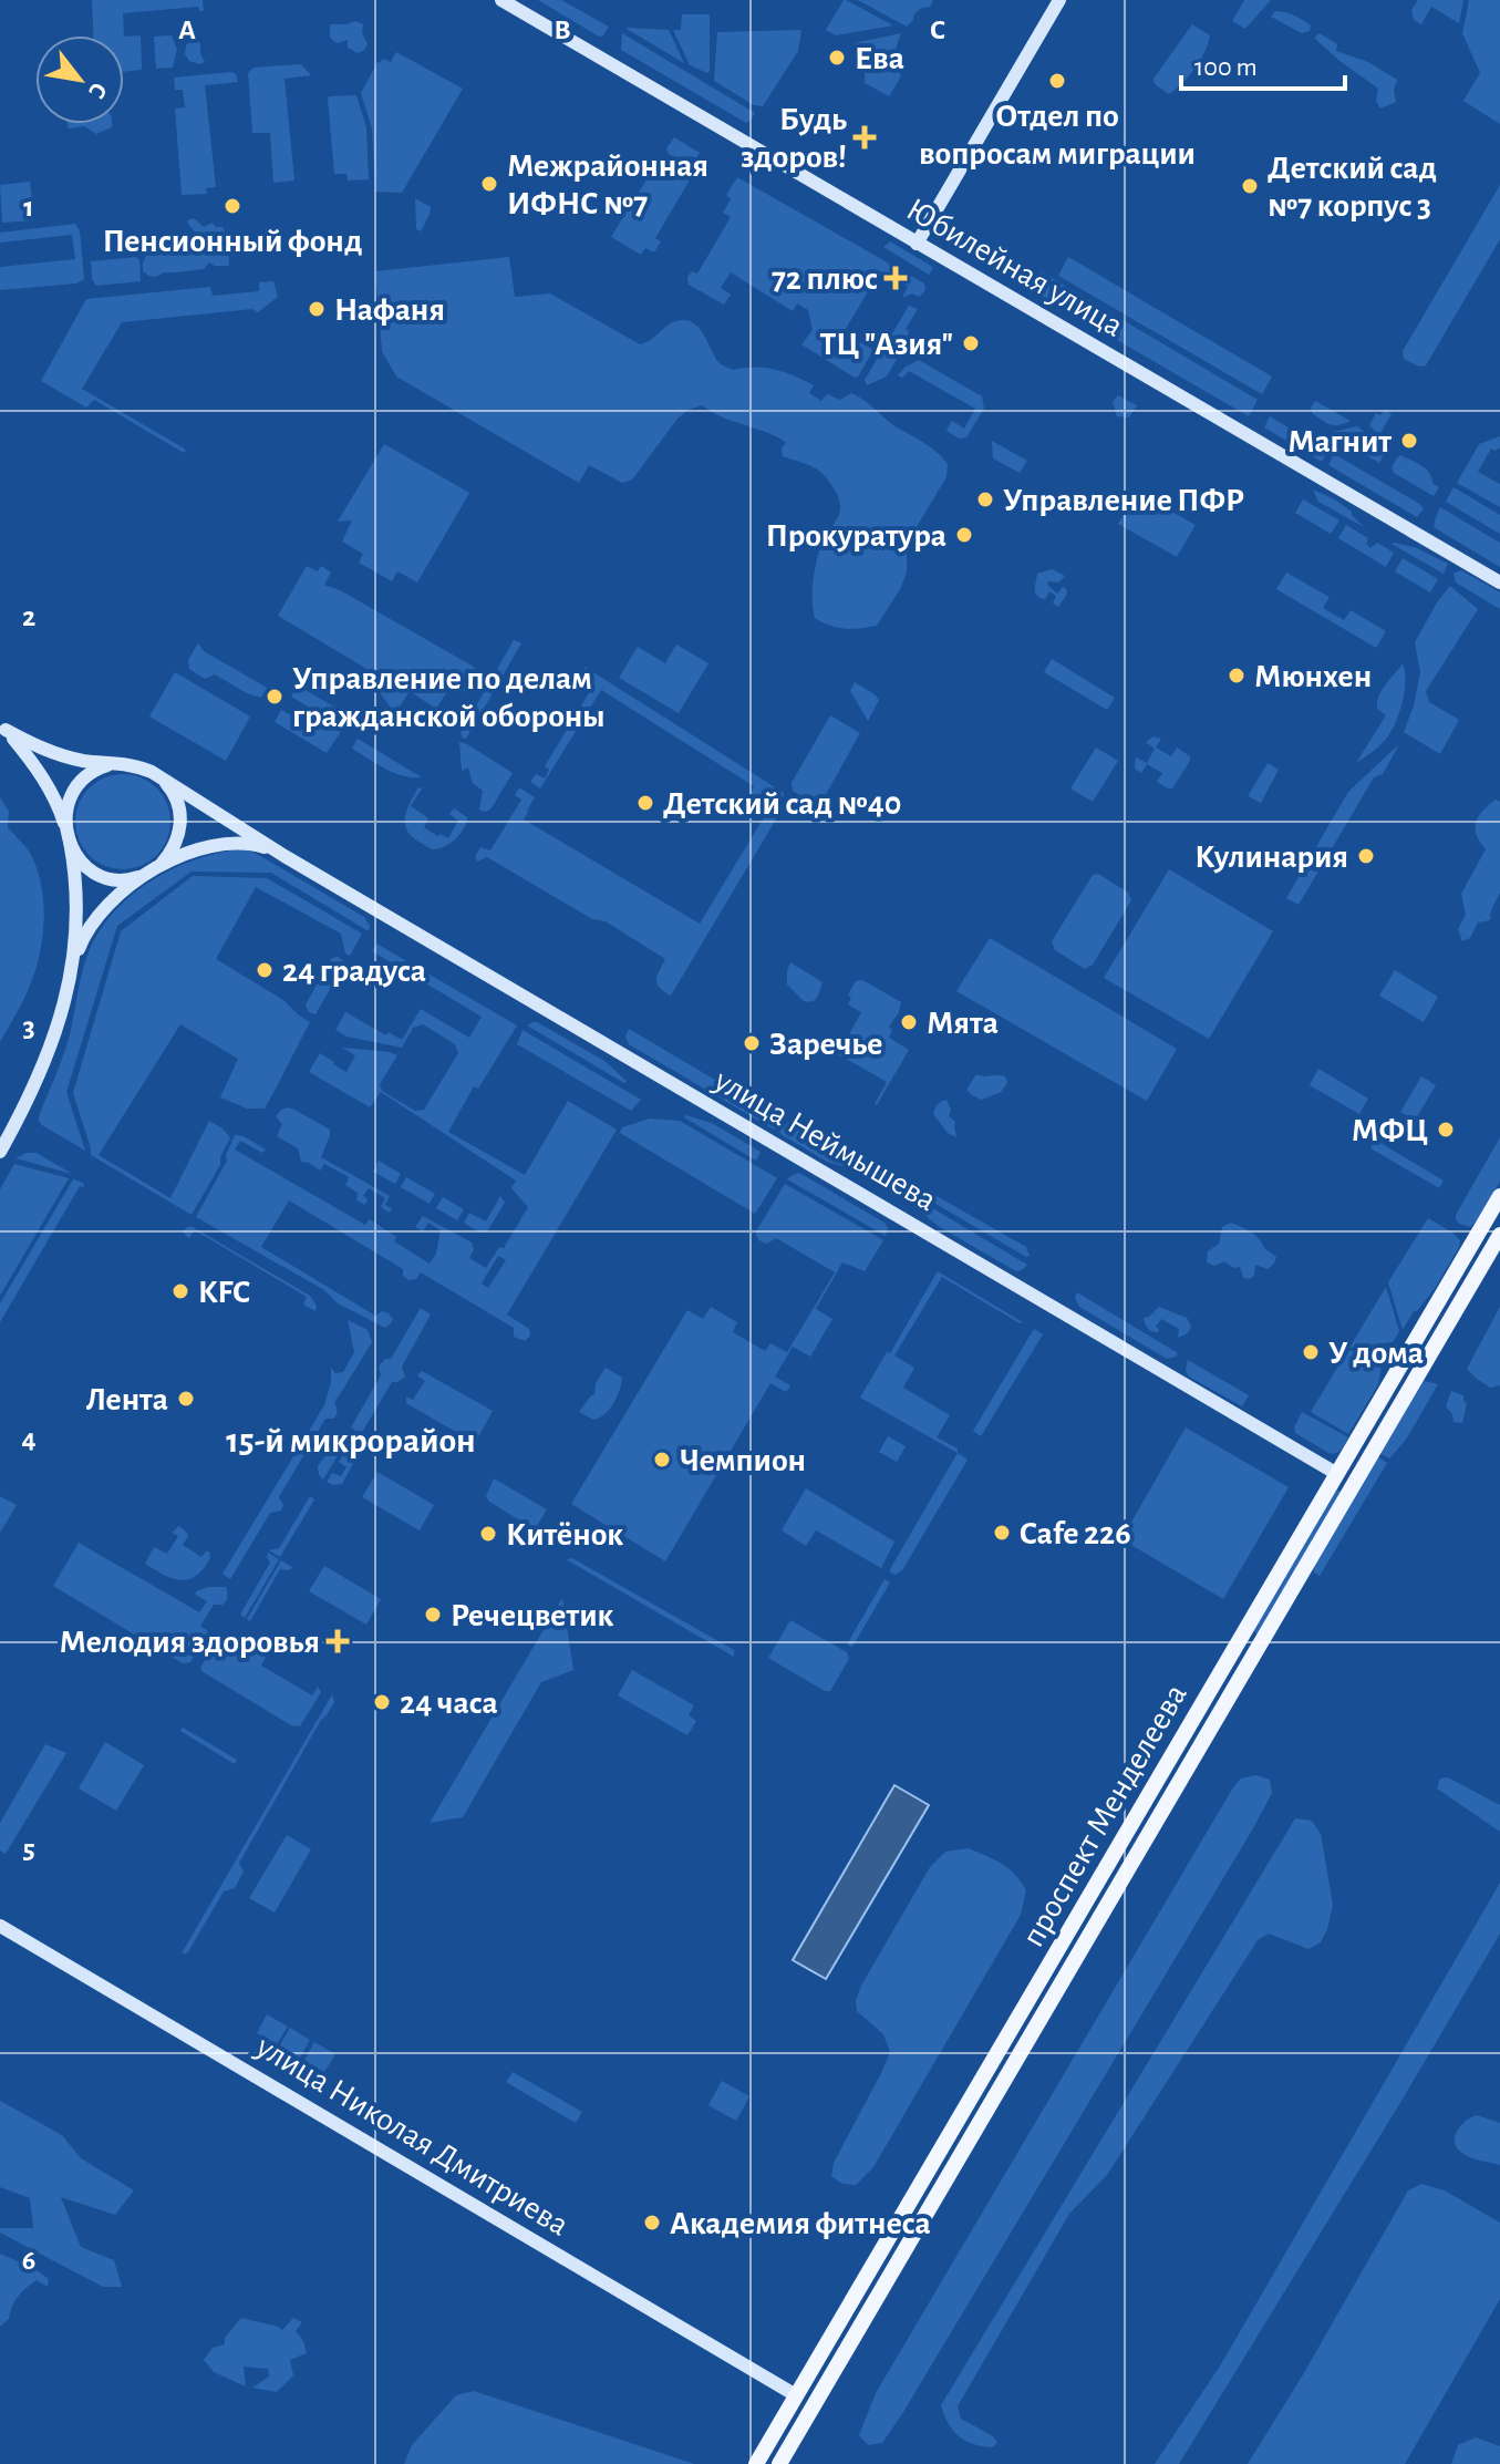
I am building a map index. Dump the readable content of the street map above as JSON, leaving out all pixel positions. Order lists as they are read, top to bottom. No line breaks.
{"streets":{"main road":["Юбилейная улица","улица Неймышева","проспект Менделеева","улица Николая Дмитриева"]},"crossings":[["улица Неймышева","проспект Менделеева"],["проспект Менделеева","улица Николая Дмитриева"]],"districts":["15-й микрорайон"],"places":{"other":["Ева","Отдел по вопросам миграции","Межрайонная ИФНС №7","Детский сад №7 корпус 3","Пенсионный фонд","Нафаня","ТЦ \"Азия\"","Магнит","Управление ПФР","Прокуратура","Мюнхен","Управление по делам гражданской обороны","Детский сад №40","Кулинария","24 градуса","Мята","Заречье","МФЦ","KFC","У дома","Лента","Чемпион","Cafe 226","Китёнок","Речецветик","24 часа","Академия фитнеса"],"health":["Будь здоров!","72 плюс","Мелодия здоровья"]},"scale_bar":"100 m","north":"bottom right","grid":{"columns":["A","B","C"],"rows":["1","2","3","4","5","6"]}}
